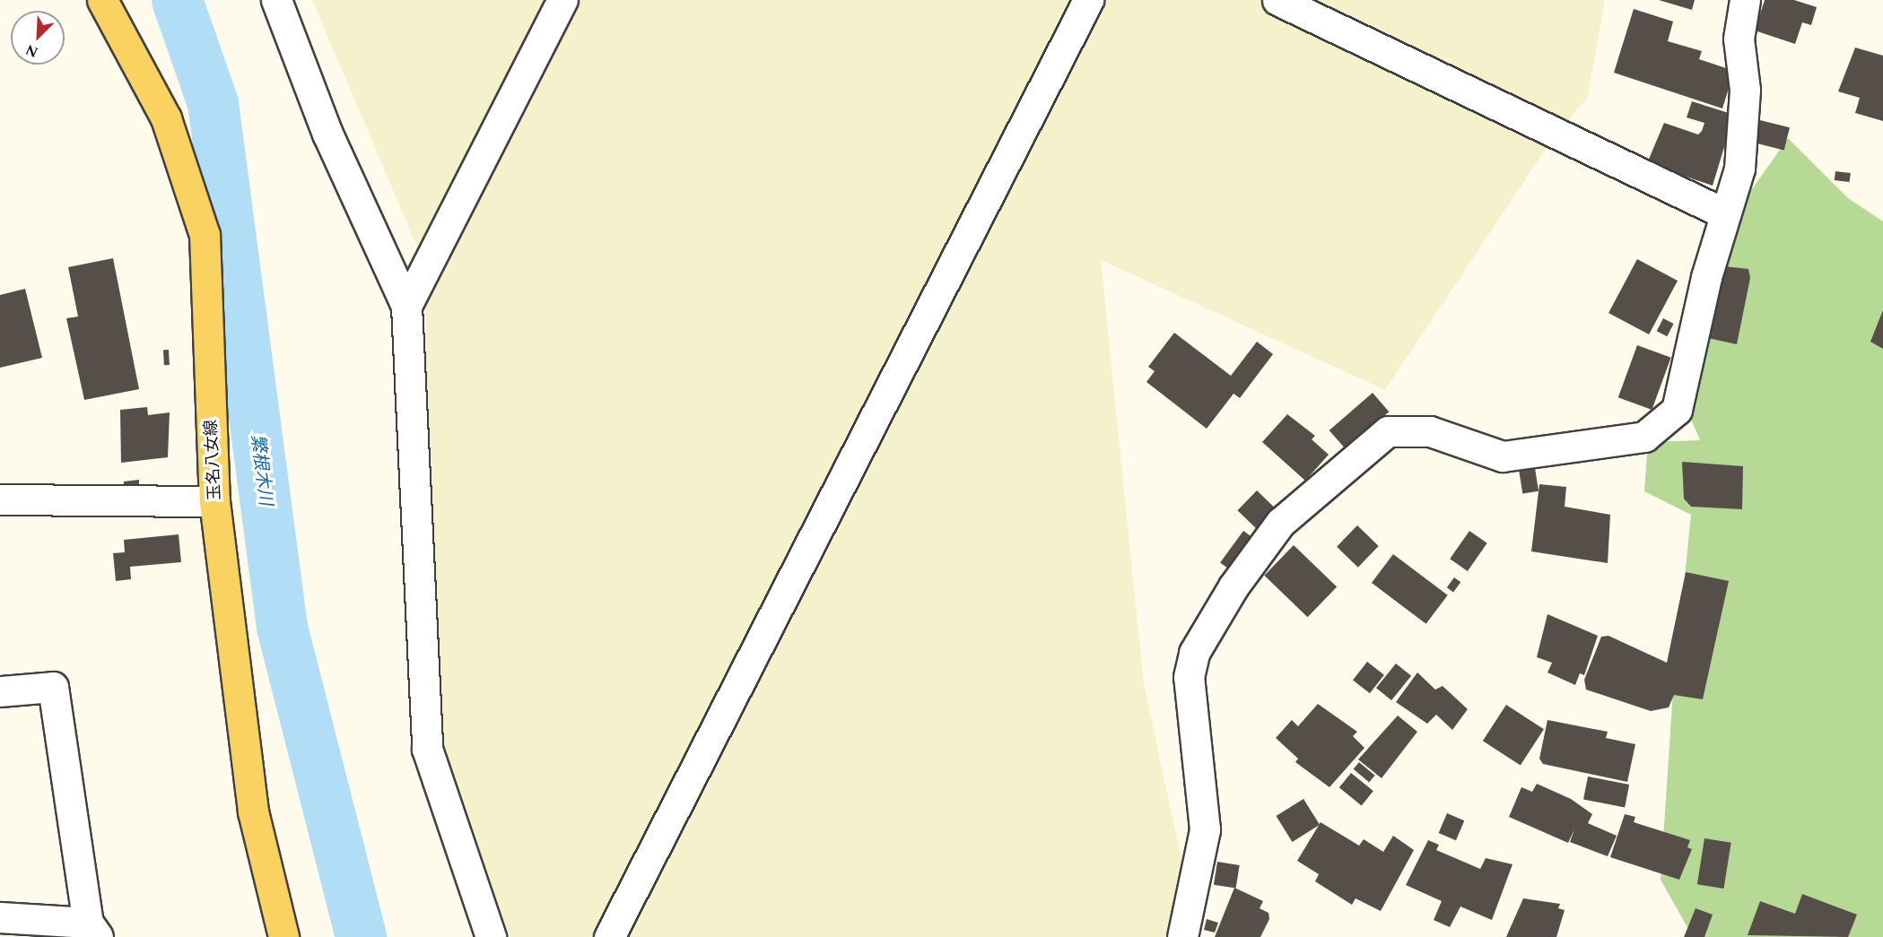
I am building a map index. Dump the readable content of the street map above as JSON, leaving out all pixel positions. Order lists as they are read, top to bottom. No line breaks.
{"streets":{"main road":["玉名八女線"]},"water":["繁根木川"],"north":"bottom left"}
